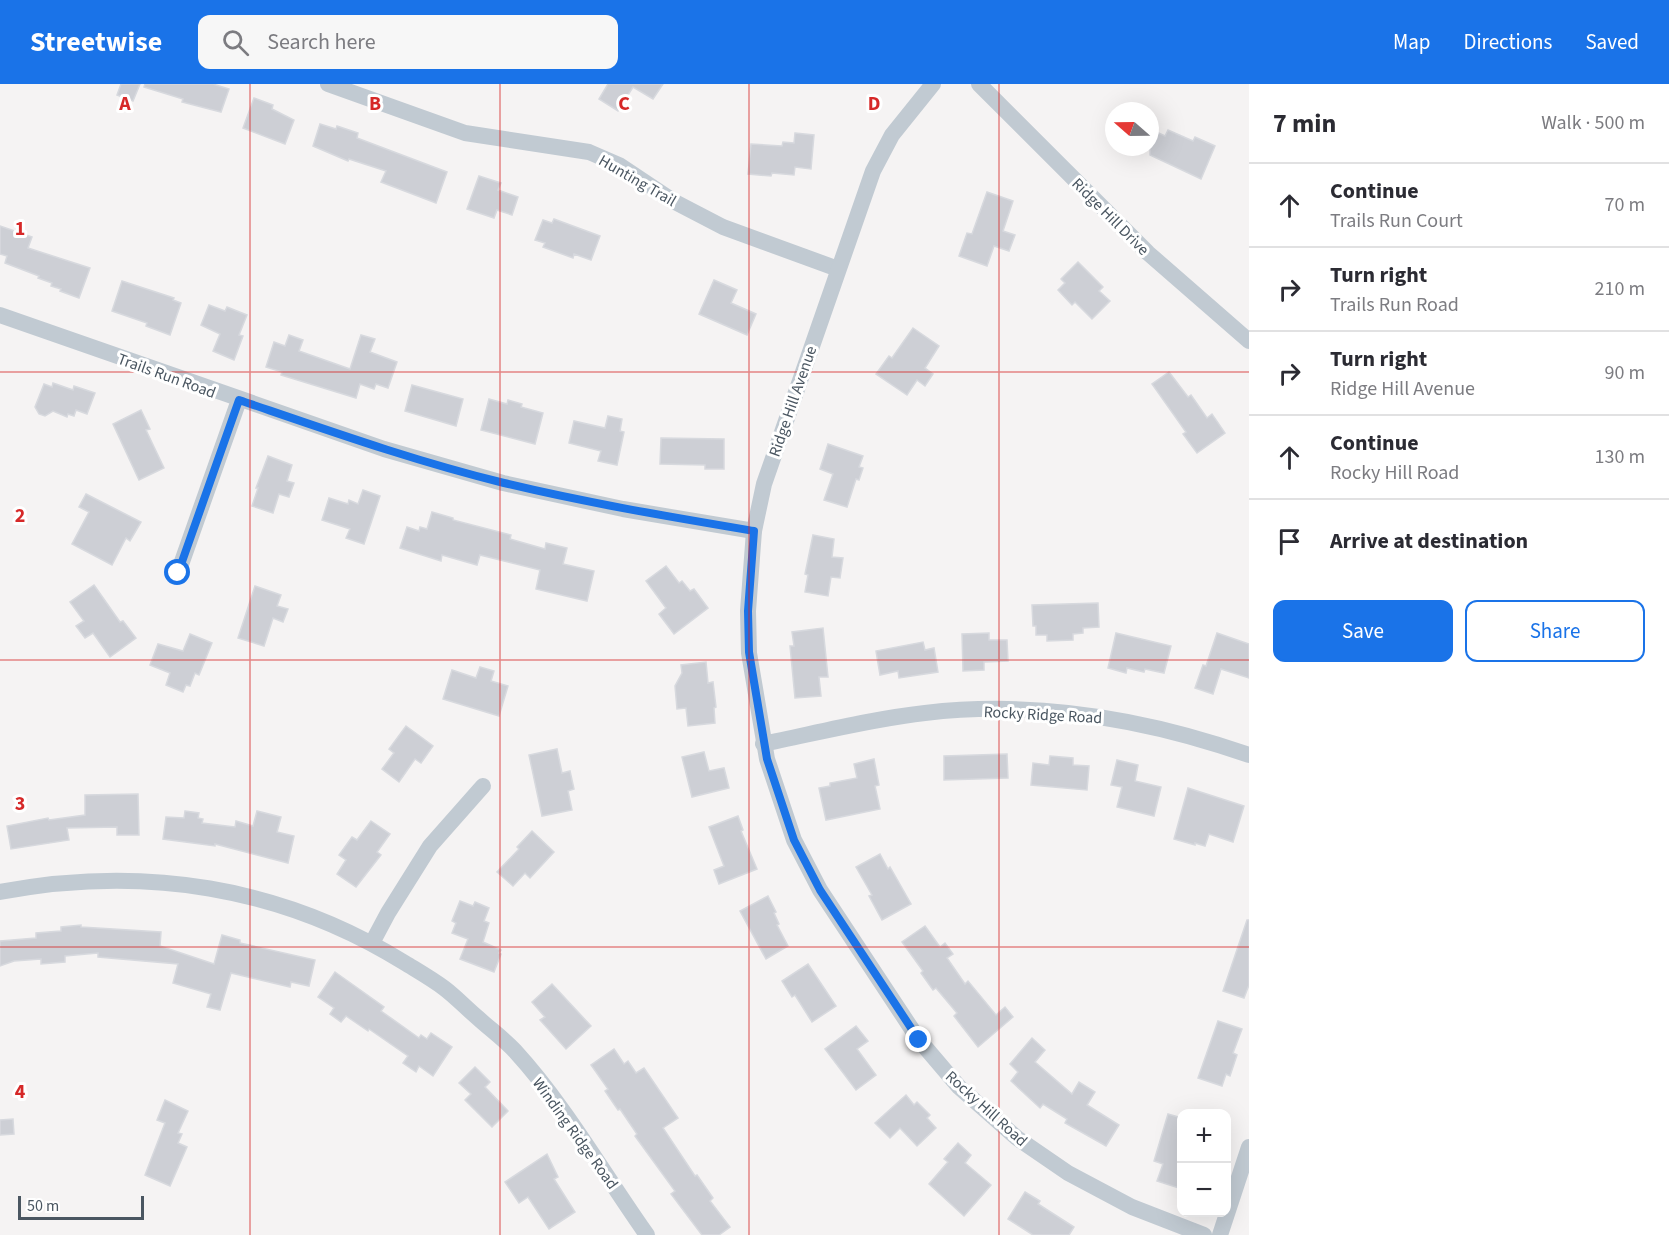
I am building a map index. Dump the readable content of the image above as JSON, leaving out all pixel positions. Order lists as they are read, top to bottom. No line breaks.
{"streets":{"street":["Hunting Trail","Ridge Hill Drive","Trails Run Road","Ridge Hill Avenue","Rocky Ridge Road","Rocky Hill Road","Winding Ridge Road"]},"crossings":[["Hunting Trail","Ridge Hill Avenue"],["Trails Run Road","Ridge Hill Avenue"],["Ridge Hill Avenue","Rocky Ridge Road"],["Ridge Hill Avenue","Rocky Hill Road"],["Rocky Ridge Road","Rocky Hill Road"]],"scale_bar":"50 m","north":"left","page":{"header":"Streetwise","search":"Search here","nav":["Map","Directions","Saved"],"heading":["7 min","Walk · 500 m"],"list":[["Continue","Trails Run Court","70 m"],["Turn right","Trails Run Road","210 m"],["Turn right","Ridge Hill Avenue","90 m"],["Continue","Rocky Hill Road","130 m"],"Arrive at destination"],"buttons":["Save","Share"],"map_buttons":["+","−"],"scale":"50 m"},"grid":{"columns":["A","B","C","D"],"rows":["1","2","3","4"]}}
